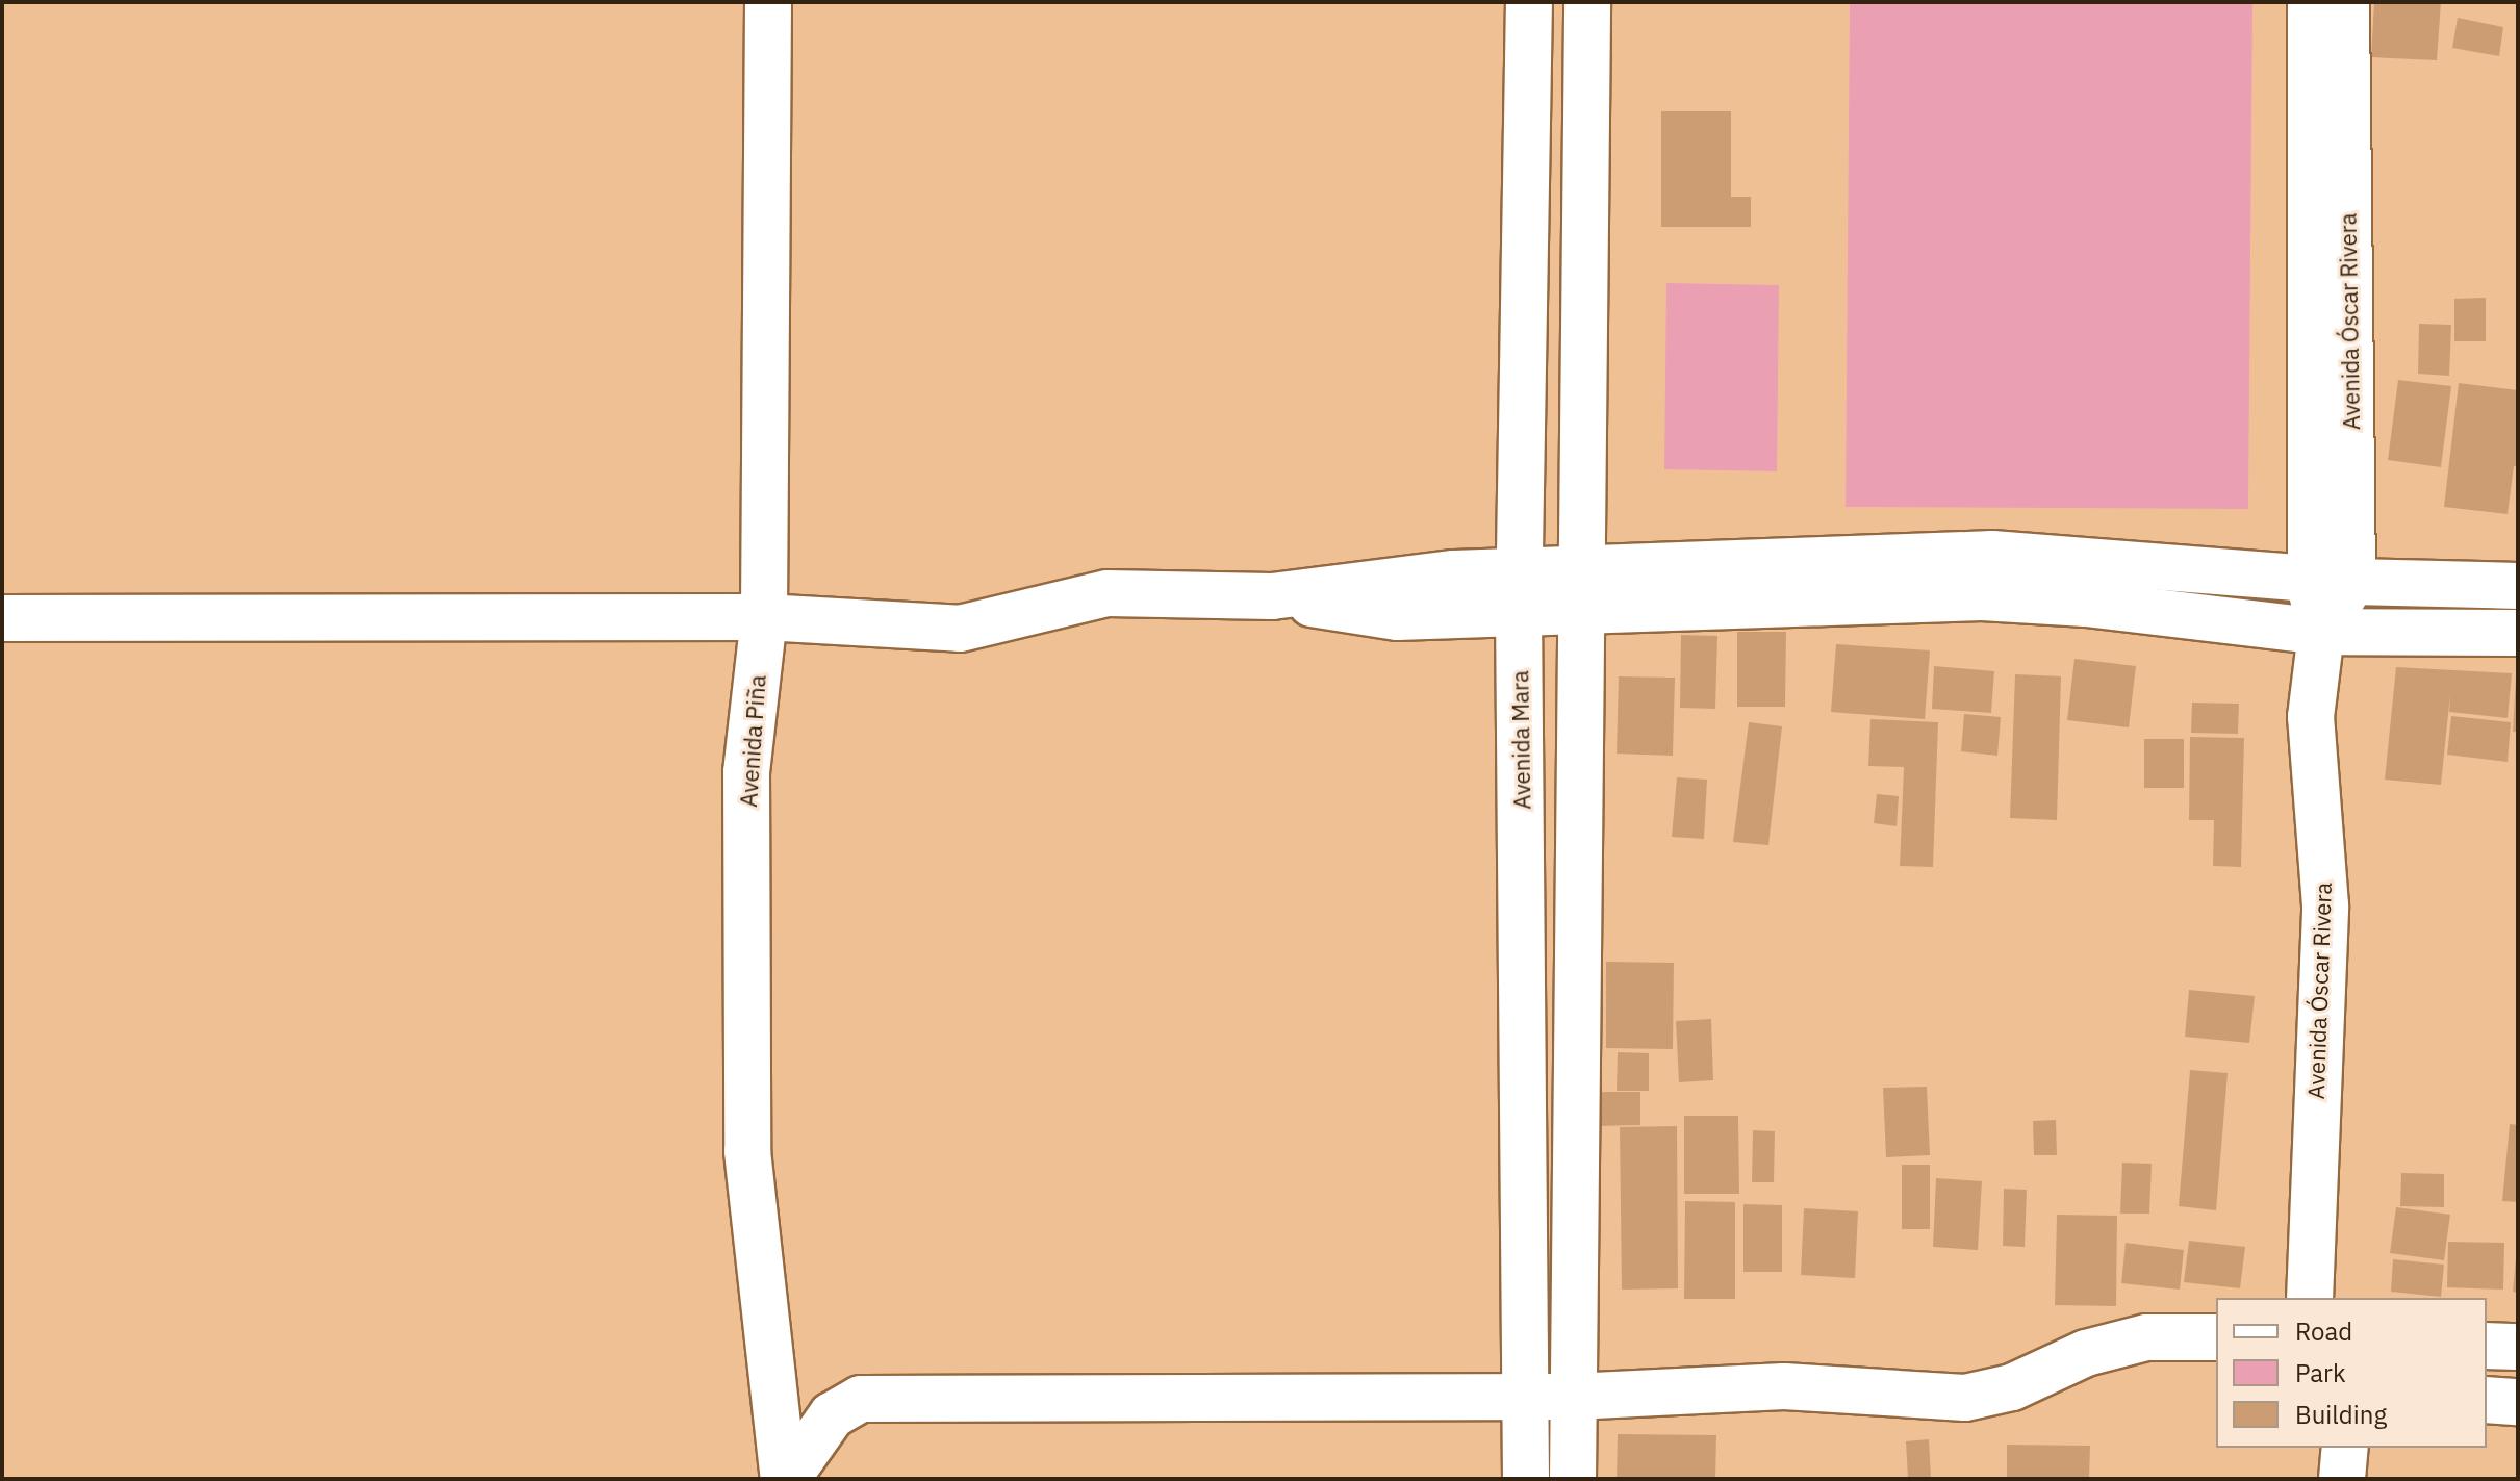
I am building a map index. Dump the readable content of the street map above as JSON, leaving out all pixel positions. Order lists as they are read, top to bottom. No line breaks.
{"streets":{"street":["Avenida Óscar Rivera","Avenida Mara","Avenida Piña"]},"legend":["Road","Park","Building"]}
